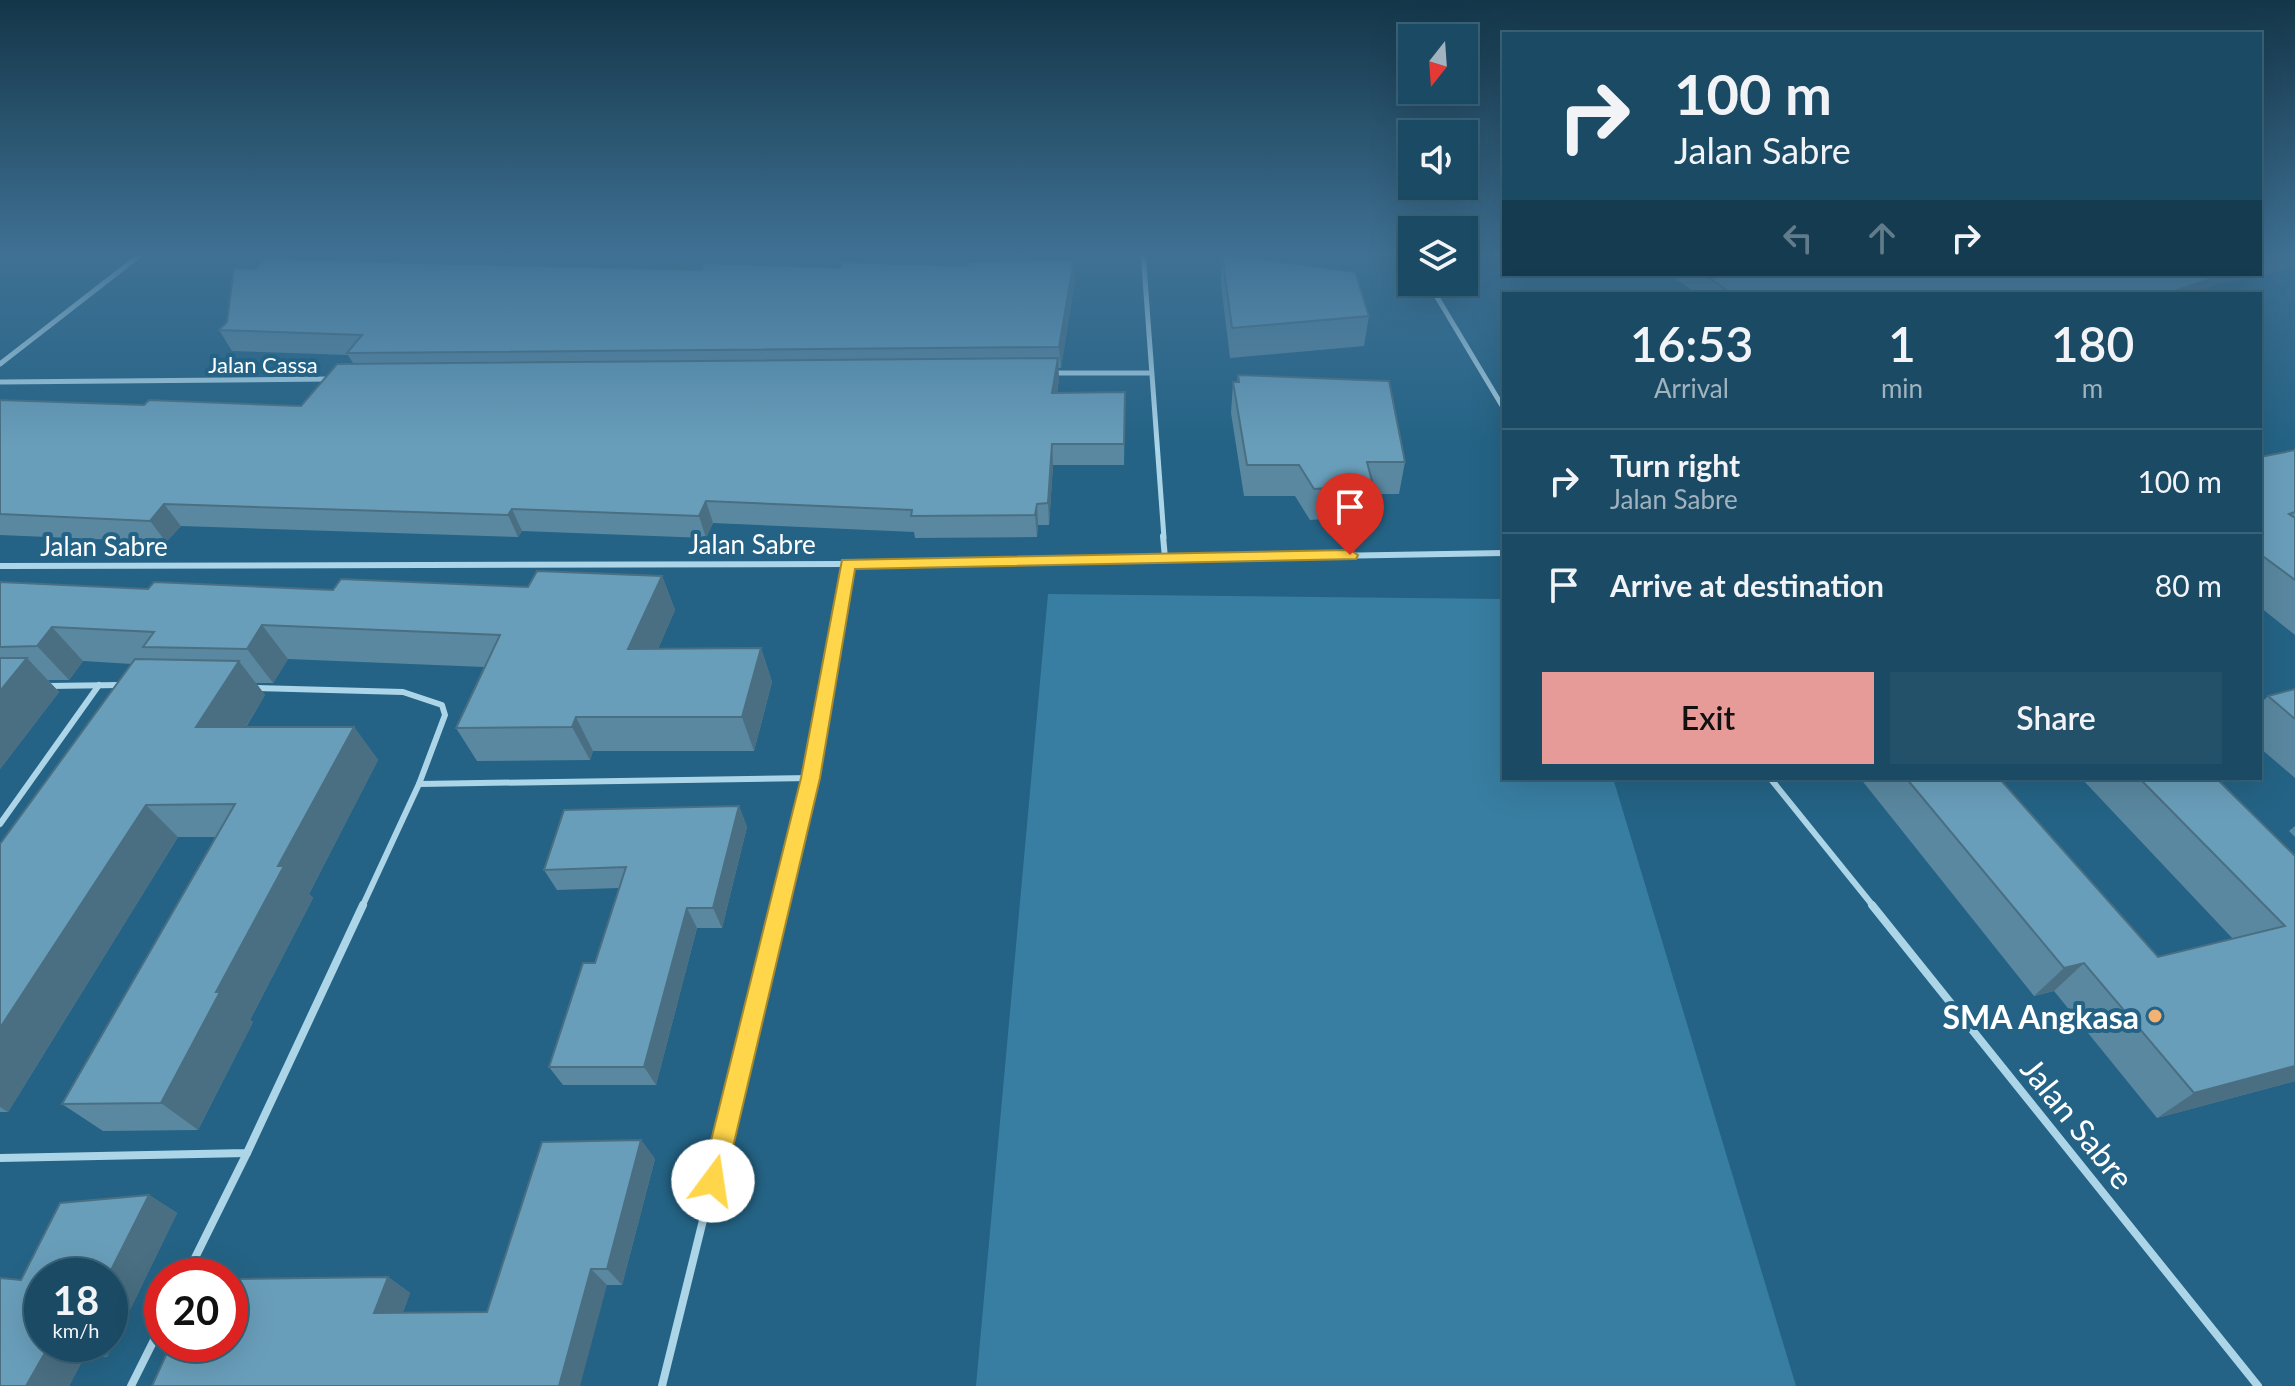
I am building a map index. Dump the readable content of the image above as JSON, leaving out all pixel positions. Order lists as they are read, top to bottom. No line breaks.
{"streets":{"lane":["Jalan Cassa","Jalan Sabre"]},"places":["SMA Angkasa"],"north":"bottom","page":{"turn":["100 m","Jalan Sabre"],"eta":["16:53","Arrival","1","min","180","m"],"list":[{"name":"Turn right","note":"Jalan Sabre","value":"100 m"},{"name":"Arrive at destination","value":"80 m"}],"buttons":["Exit","Share"],"speed":"18 km/h","limit":"20"}}
